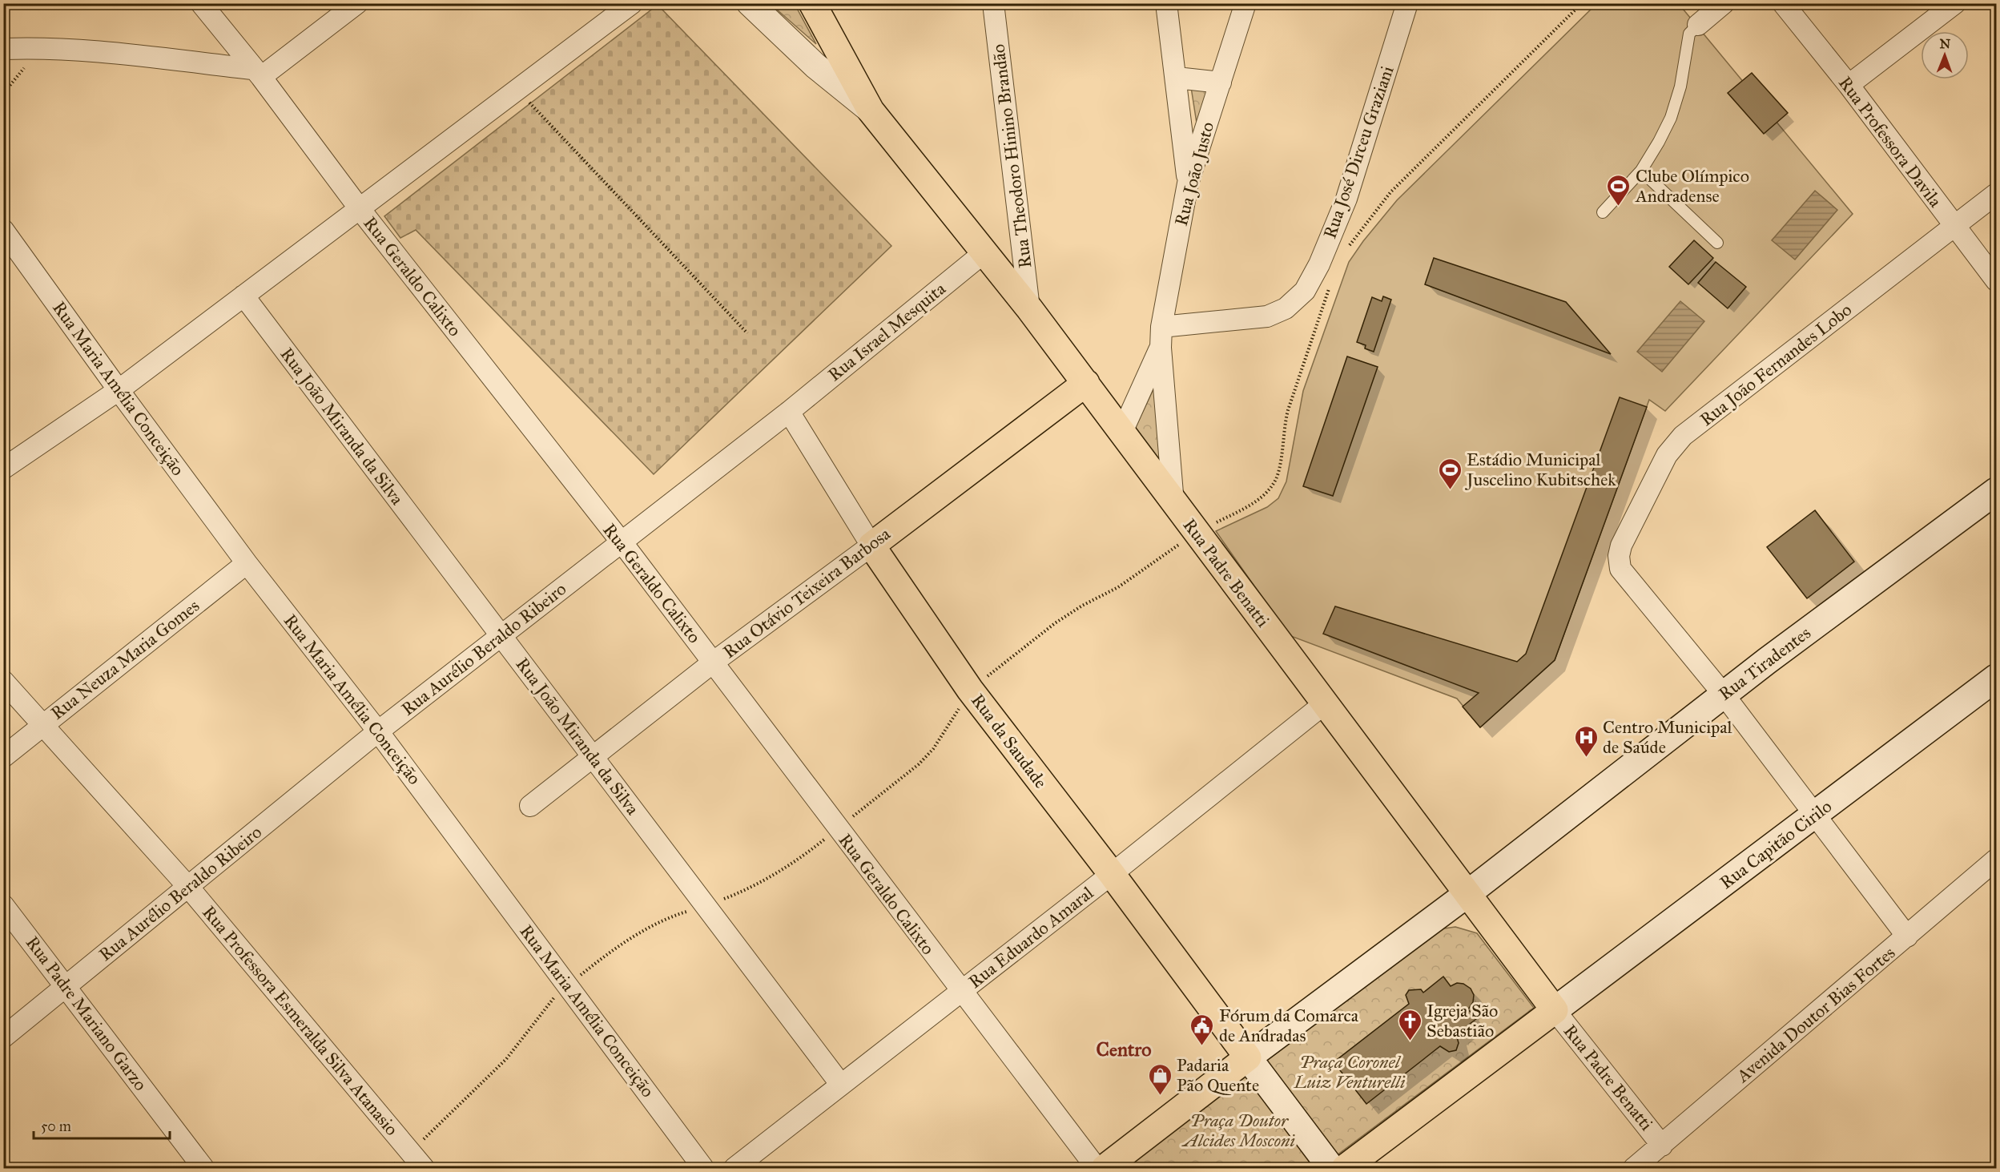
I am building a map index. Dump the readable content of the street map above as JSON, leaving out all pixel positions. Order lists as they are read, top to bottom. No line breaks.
{"streets":{"main road":["Rua Padre Benatti","Rua Otávio Teixeira Barbosa","Rua Tiradentes","Rua da Saudade","Rua Capitão Cirilo"],"street":["Rua Professora Davila","Rua José Dirceu Graziani","Rua Theodoro Hinino Brandão","Rua João Justo","Rua Geraldo Calixto","Rua Israel Mesquita","Rua João Fernandes Lobo","Rua Maria Amélia Conceição","Rua João Miranda da Silva","Rua Aurélio Beraldo Ribeiro","Rua Neuza Maria Gomes","Rua Eduardo Amaral","Rua Padre Mariano Garzo","Avenida Doutor Bias Fortes","Rua Professora Esmeralda Silva Atanasio"]},"crossings":[["Rua Professora Davila","Rua João Fernandes Lobo"],["Rua José Dirceu Graziani","Rua João Justo"],["Rua Theodoro Hinino Brandão","Rua Padre Benatti"],["Rua João Justo","Rua Padre Benatti"],["Rua Geraldo Calixto","Rua Otávio Teixeira Barbosa"],["Rua Geraldo Calixto","Rua Aurélio Beraldo Ribeiro"],["Rua Geraldo Calixto","Rua Eduardo Amaral"],["Rua Israel Mesquita","Rua Padre Benatti"],["Rua Israel Mesquita","Rua Aurélio Beraldo Ribeiro"],["Rua Israel Mesquita","Rua da Saudade"],["Rua João Fernandes Lobo","Rua Tiradentes"],["Rua João Fernandes Lobo","Rua Capitão Cirilo"],["Rua João Fernandes Lobo","Avenida Doutor Bias Fortes"],["Rua Maria Amélia Conceição","Rua Aurélio Beraldo Ribeiro"],["Rua Maria Amélia Conceição","Rua Neuza Maria Gomes"],["Rua João Miranda da Silva","Rua Otávio Teixeira Barbosa"],["Rua João Miranda da Silva","Rua Aurélio Beraldo Ribeiro"],["Rua João Miranda da Silva","Rua Eduardo Amaral"],["Rua Padre Benatti","Rua Otávio Teixeira Barbosa"],["Rua Padre Benatti","Rua Tiradentes"],["Rua Padre Benatti","Rua Capitão Cirilo"],["Rua Padre Benatti","Rua Eduardo Amaral"],["Rua Padre Benatti","Avenida Doutor Bias Fortes"],["Rua Otávio Teixeira Barbosa","Rua da Saudade"],["Rua Aurélio Beraldo Ribeiro","Rua da Saudade"],["Rua Aurélio Beraldo Ribeiro","Rua Padre Mariano Garzo"],["Rua Aurélio Beraldo Ribeiro","Rua Professora Esmeralda Silva Atanasio"],["Rua Neuza Maria Gomes","Rua Professora Esmeralda Silva Atanasio"],["Rua da Saudade","Rua Eduardo Amaral"]],"districts":["Centro"],"parks":["Praça Coronel Luiz Venturelli","Praça Doutor Alcides Mosconi"],"places":{"sports":["Clube Olímpico Andradense","Estádio Municipal Juscelino Kubitschek"],"hospital":["Centro Municipal de Saúde"],"church":["Igreja São Sebastião"],"public building":["Fórum da Comarca de Andradas"],"shop":["Padaria Pão Quente"]},"scale_bar":"50 m","north":"top"}
